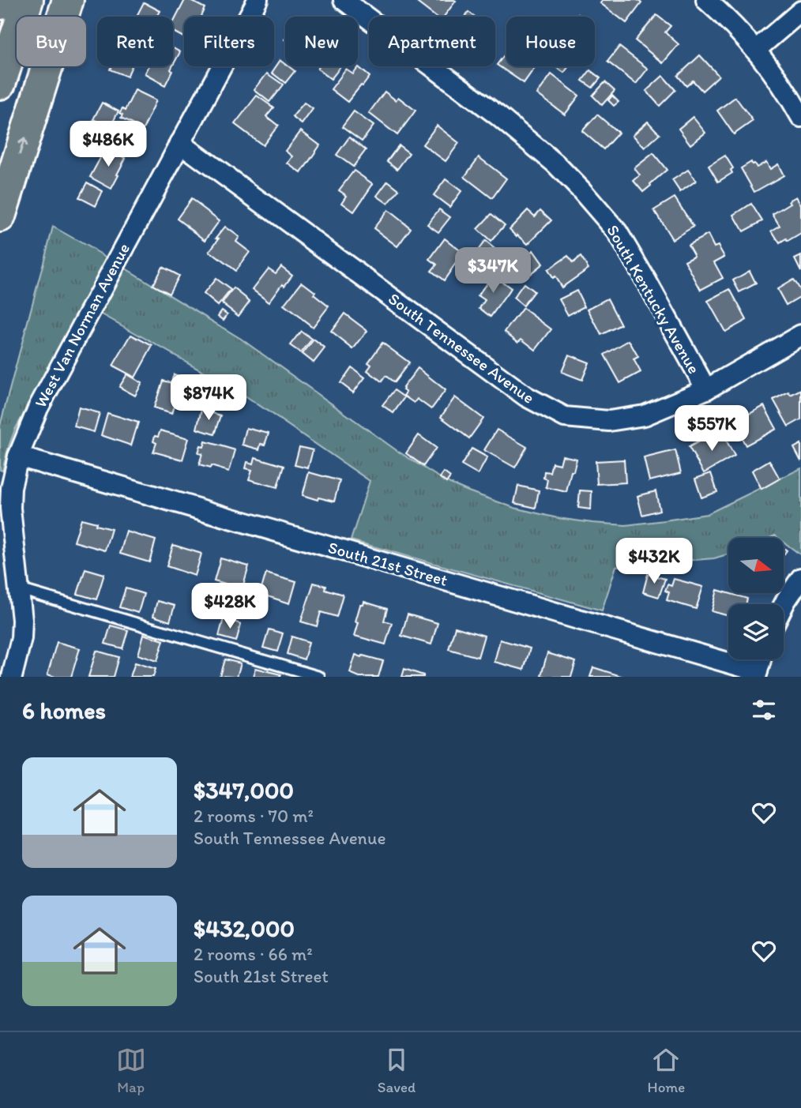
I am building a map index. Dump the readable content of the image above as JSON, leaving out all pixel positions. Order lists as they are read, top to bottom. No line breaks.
{"streets":{"street":["South Kentucky Avenue","West Van Norman Avenue","South Tennessee Avenue","South 21st Street"]},"crossings":[["South Kentucky Avenue","South Tennessee Avenue"],["West Van Norman Avenue","South Tennessee Avenue"],["West Van Norman Avenue","South 21st Street"]],"north":"right","page":{"chip":["Buy","Rent","Filters","New","Apartment","House"],"price":["$486K","$347K","$874K","$557K","$432K","$428K"],"heading":"6 homes","list":[{"name":"$347,000","note":"2 rooms · 70 m² · South Tennessee Avenue"},{"name":"$432,000","note":"2 rooms · 66 m² · South 21st Street"}],"tabs":["Map","Saved","Home"]}}
